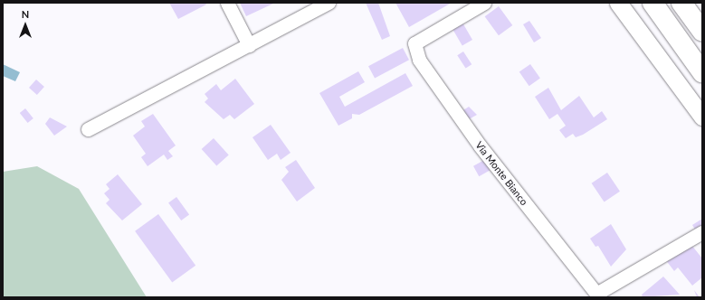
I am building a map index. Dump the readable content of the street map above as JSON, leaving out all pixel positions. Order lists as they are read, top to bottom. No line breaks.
{"streets":{"street":["Via Monte Bianco"]},"north":"top"}
